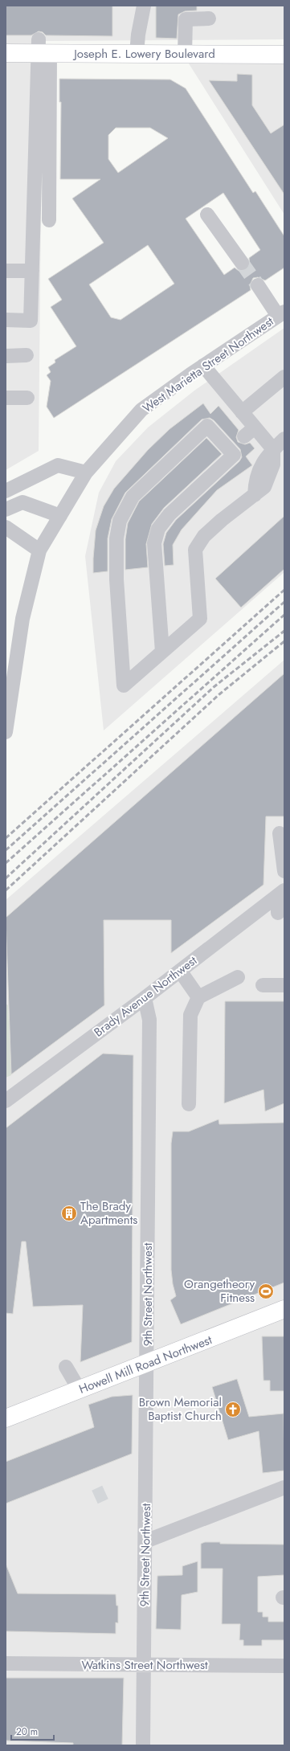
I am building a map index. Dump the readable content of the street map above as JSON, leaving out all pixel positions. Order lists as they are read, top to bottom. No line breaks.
{"streets":{"main road":["Joseph E. Lowery Boulevard","Howell Mill Road Northwest"],"street":["West Marietta Street Northwest","Brady Avenue Northwest","9th Street Northwest","Watkins Street Northwest"]},"crossings":[["Brady Avenue Northwest","9th Street Northwest"],["9th Street Northwest","Howell Mill Road Northwest"],["9th Street Northwest","Watkins Street Northwest"]],"places":{"building":["The Brady Apartments"],"sports":["Orangetheory Fitness"],"church":["Brown Memorial Baptist Church"]},"scale_bar":"20 m"}
